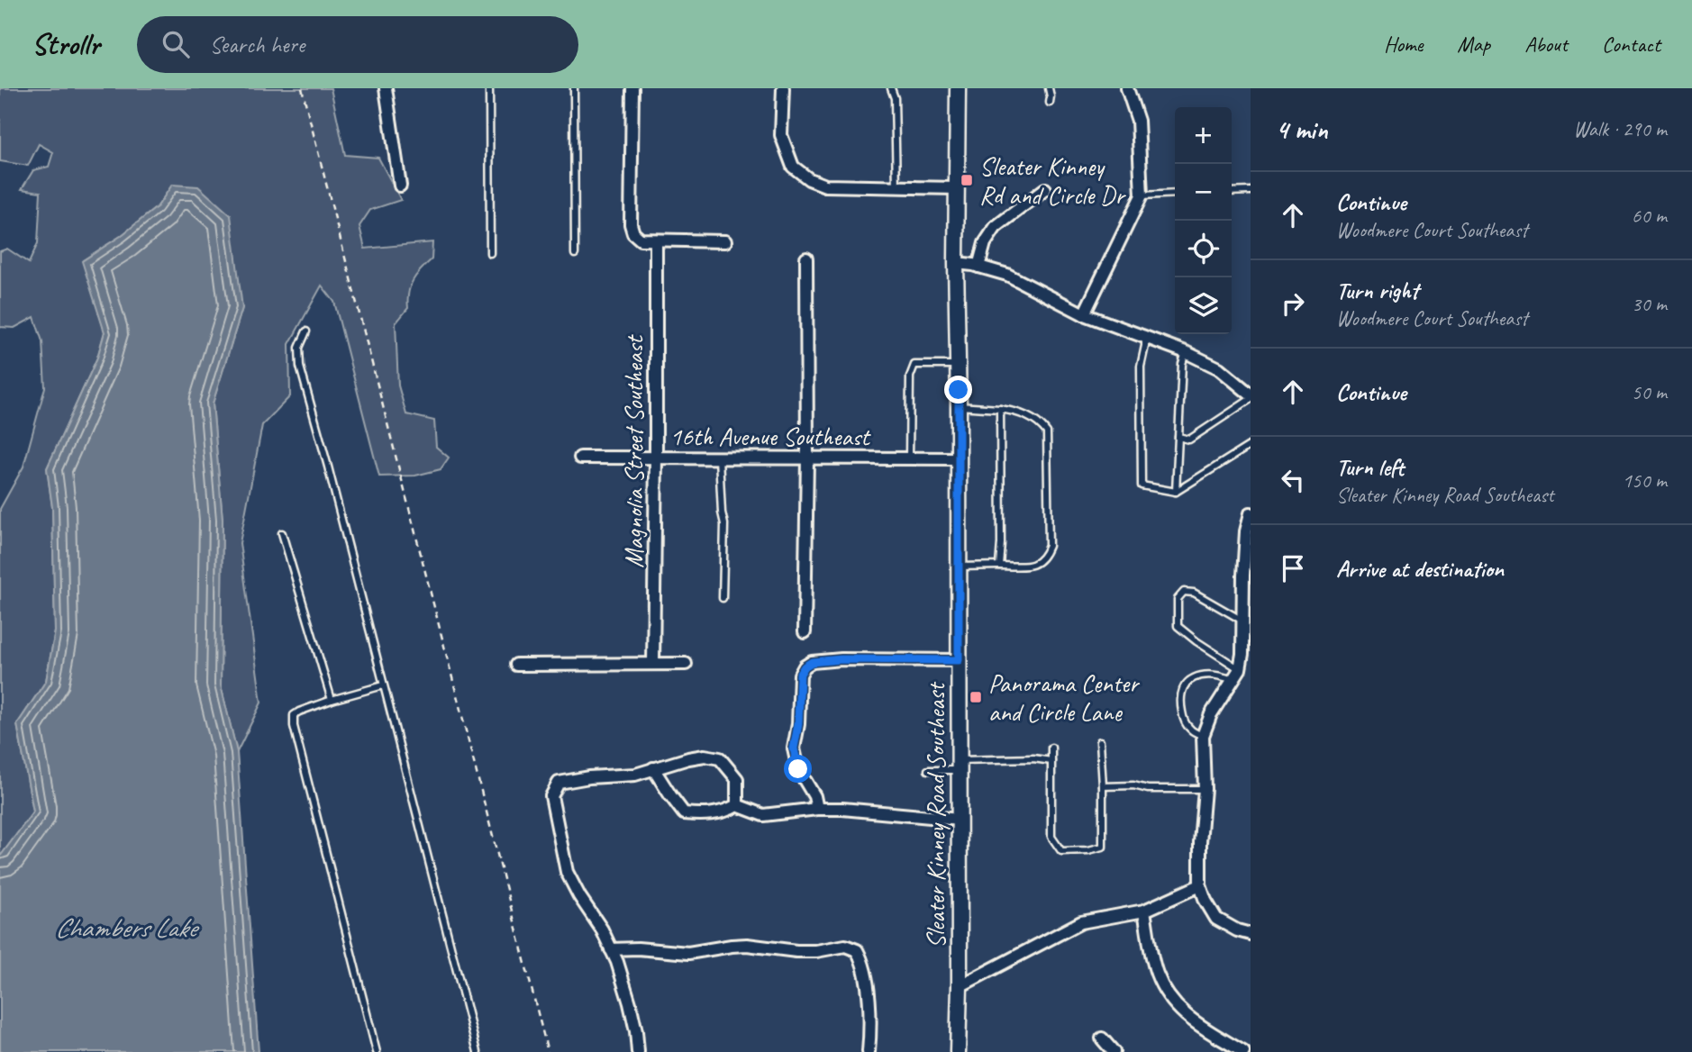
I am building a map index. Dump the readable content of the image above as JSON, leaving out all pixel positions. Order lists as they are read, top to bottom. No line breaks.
{"streets":{"street":["16th Avenue Southeast","Magnolia Street Southeast","Sleater Kinney Road Southeast"]},"crossings":[["16th Avenue Southeast","Magnolia Street Southeast"],["16th Avenue Southeast","Sleater Kinney Road Southeast"]],"water":["Chambers Lake"],"places":{"transit":["Sleater Kinney Rd and Circle Dr","Panorama Center and Circle Lane"]},"page":{"header":"Strollr","search":"Search here","nav":["Home","Map","About","Contact"],"heading":["4 min","Walk · 290 m"],"map_buttons":["+","−"],"list":[["Continue","Woodmere Court Southeast","60 m"],["Turn right","Woodmere Court Southeast","30 m"],["Continue","50 m"],["Turn left","Sleater Kinney Road Southeast","150 m"],"Arrive at destination"]}}
